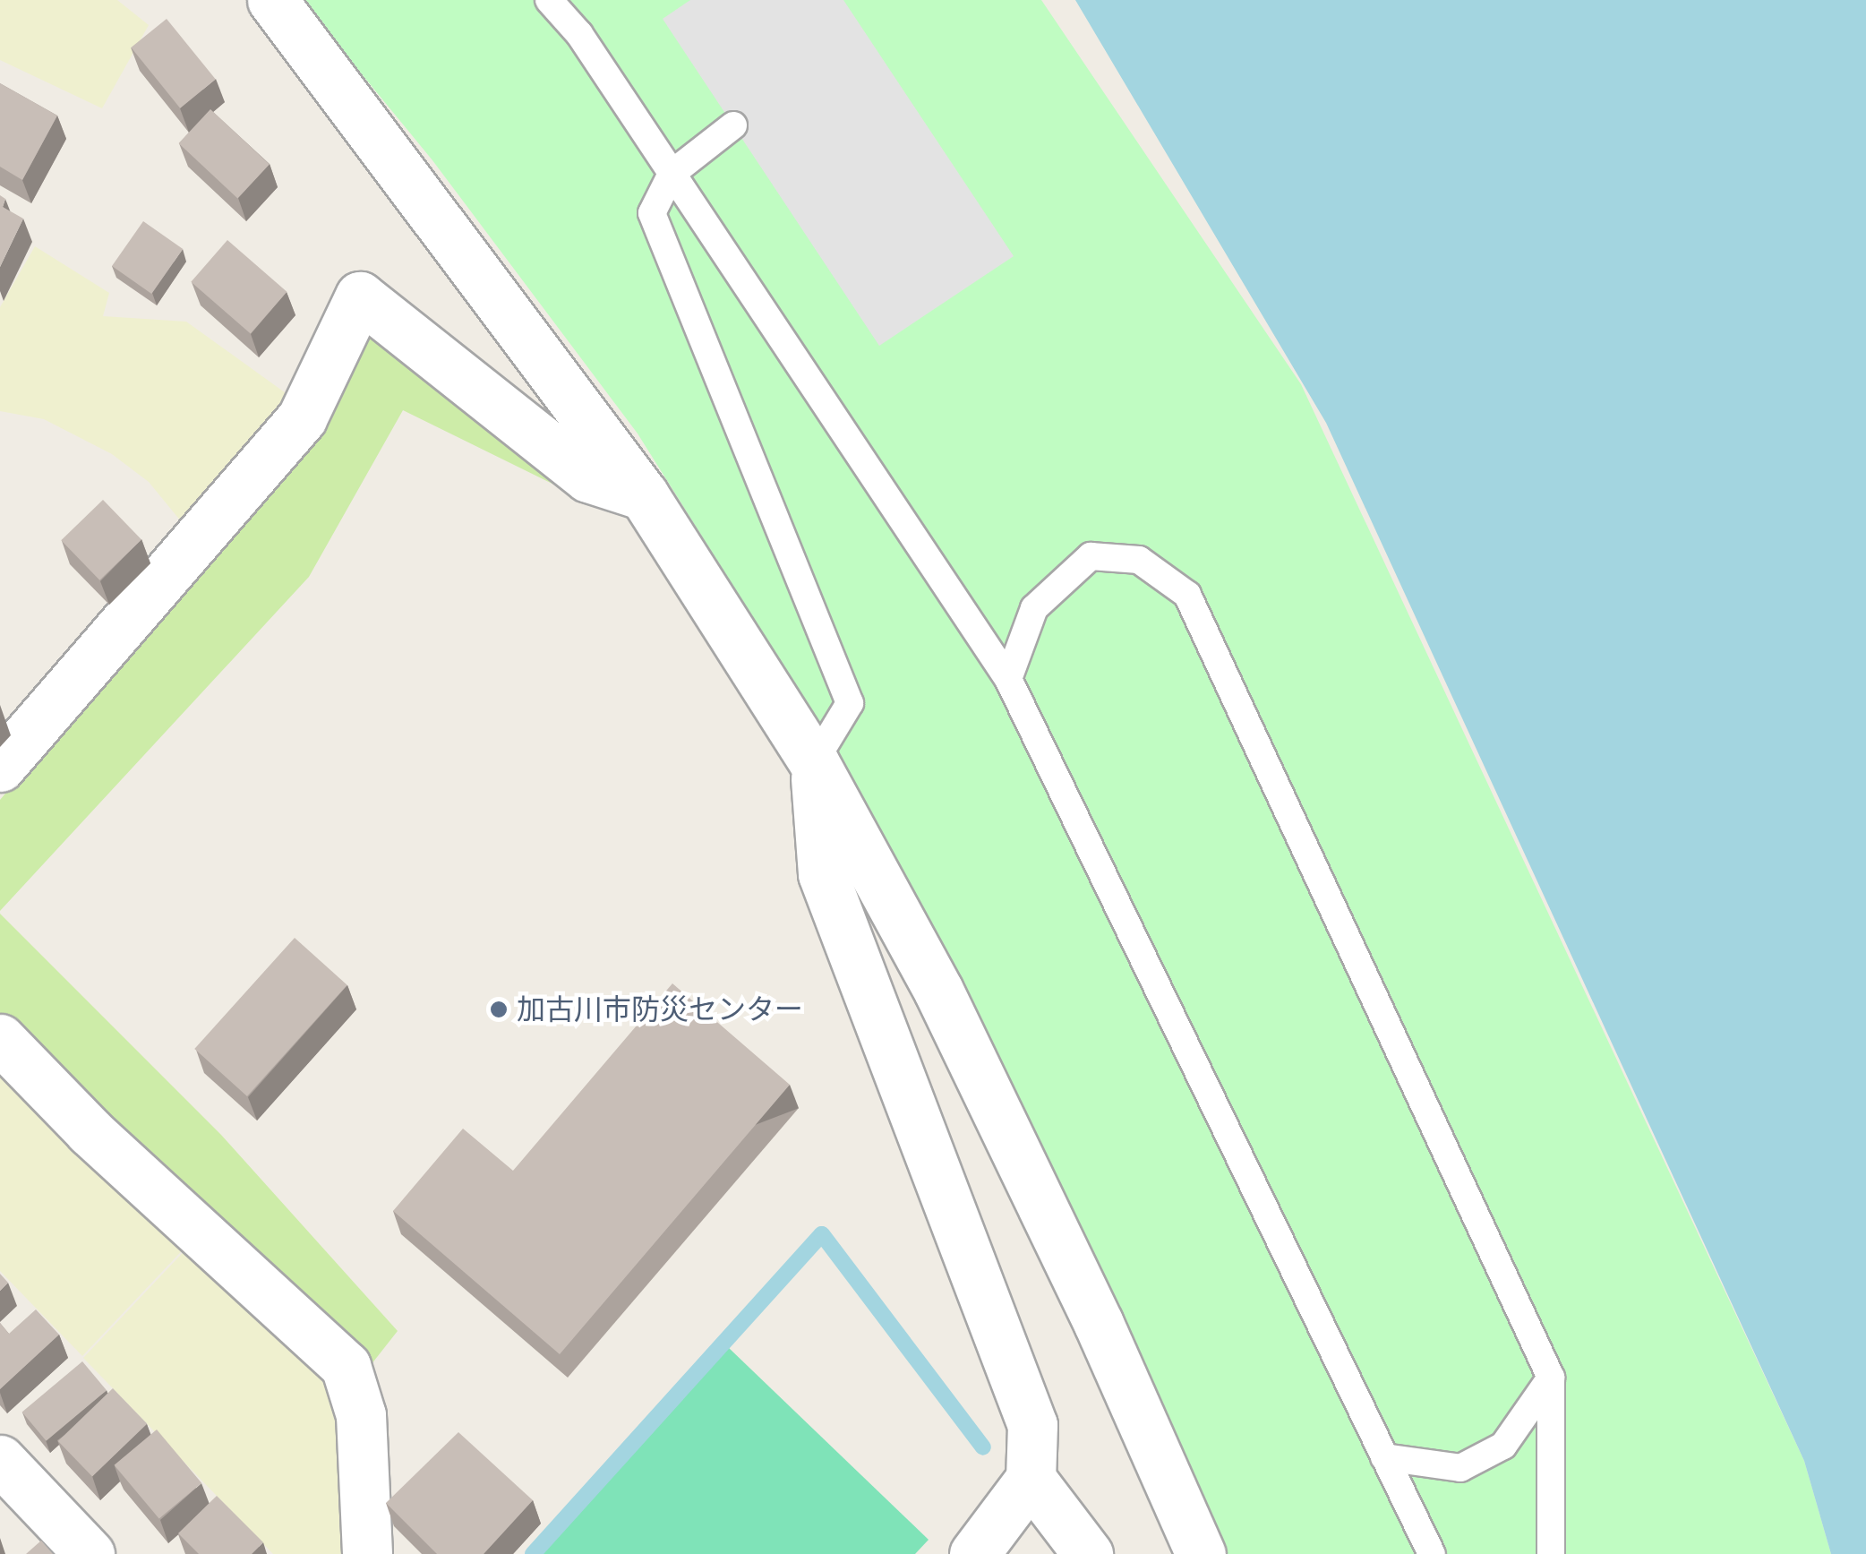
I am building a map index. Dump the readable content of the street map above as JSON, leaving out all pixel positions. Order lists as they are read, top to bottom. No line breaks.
{"places":["加古川市防災センター"]}
